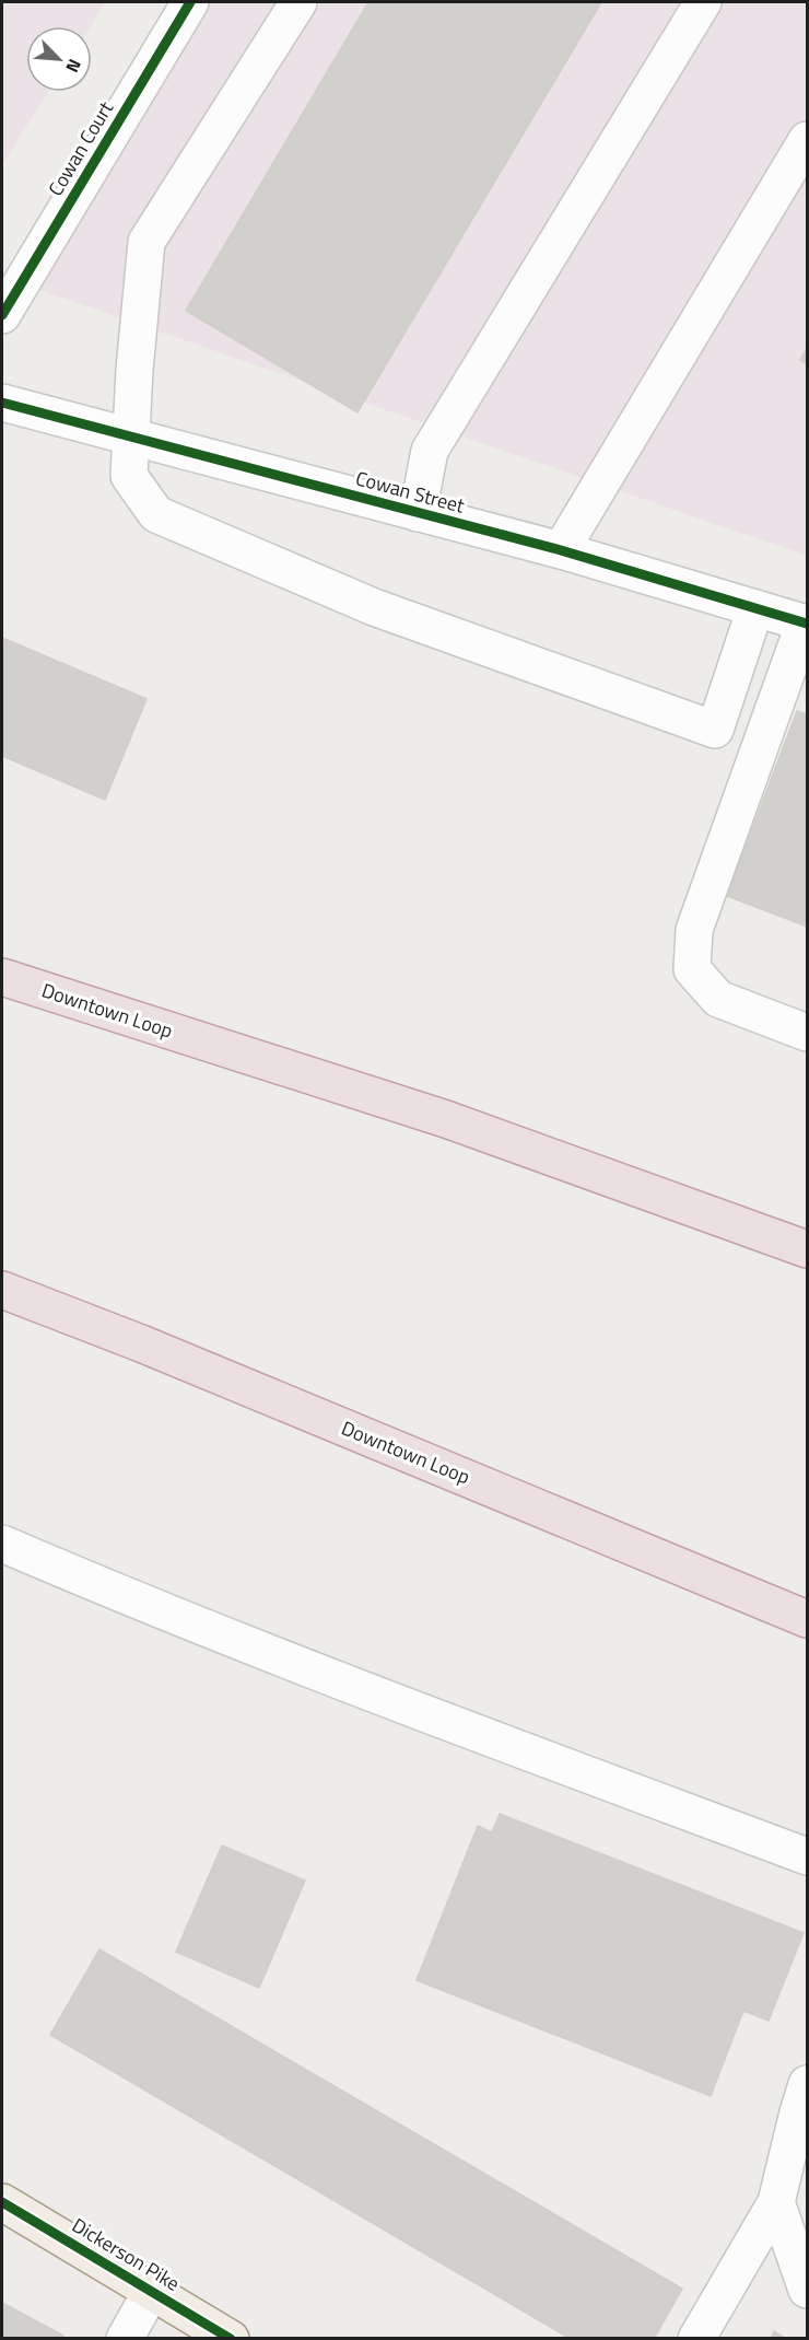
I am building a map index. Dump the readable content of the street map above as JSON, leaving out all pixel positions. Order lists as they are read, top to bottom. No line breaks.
{"streets":{"highway":["Downtown Loop"],"main road":["Dickerson Pike"],"street":["Cowan Court","Cowan Street"]},"north":"bottom right"}
